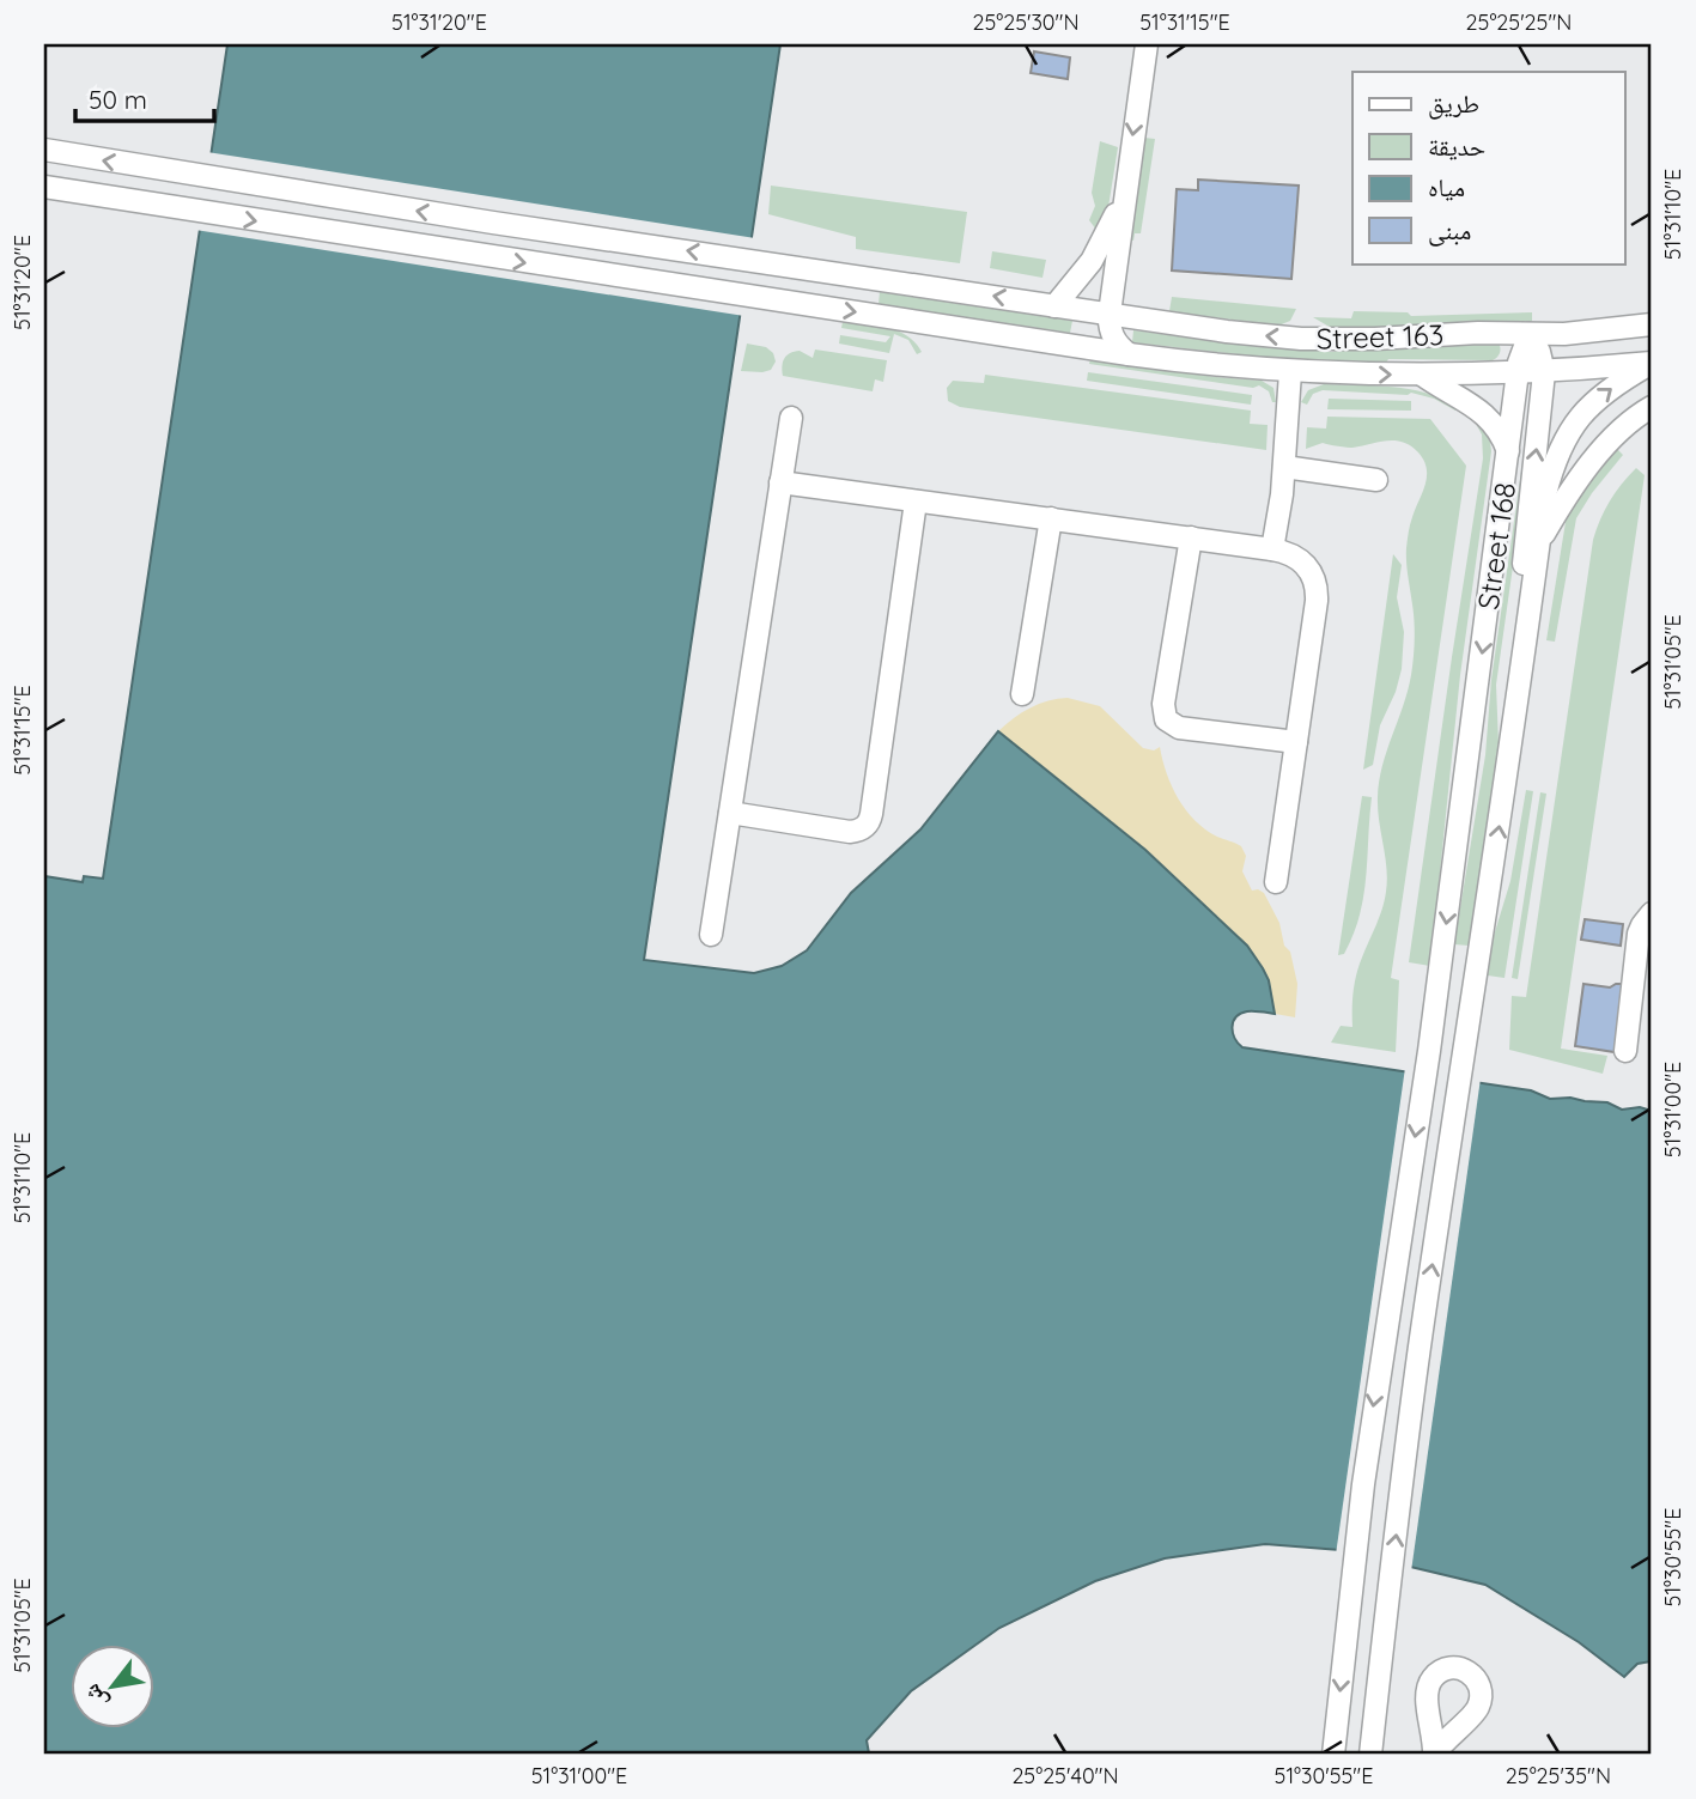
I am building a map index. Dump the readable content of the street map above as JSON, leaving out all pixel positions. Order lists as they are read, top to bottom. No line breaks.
{"streets":{"street":["Street 163","Street 168"]},"crossings":[["Street 163","Street 168"]],"legend":["طريق","حديقة","مياه","مبنى"],"scale_bar":"50 m","north":"bottom left","coordinates":["51°31'20\"E","25°25'30\"N","51°31'15\"E","25°25'25\"N","51°31'10\"E","51°31'05\"E","51°31'00\"E","51°30'55\"E","25°25'40\"N","25°25'35\"N"]}
